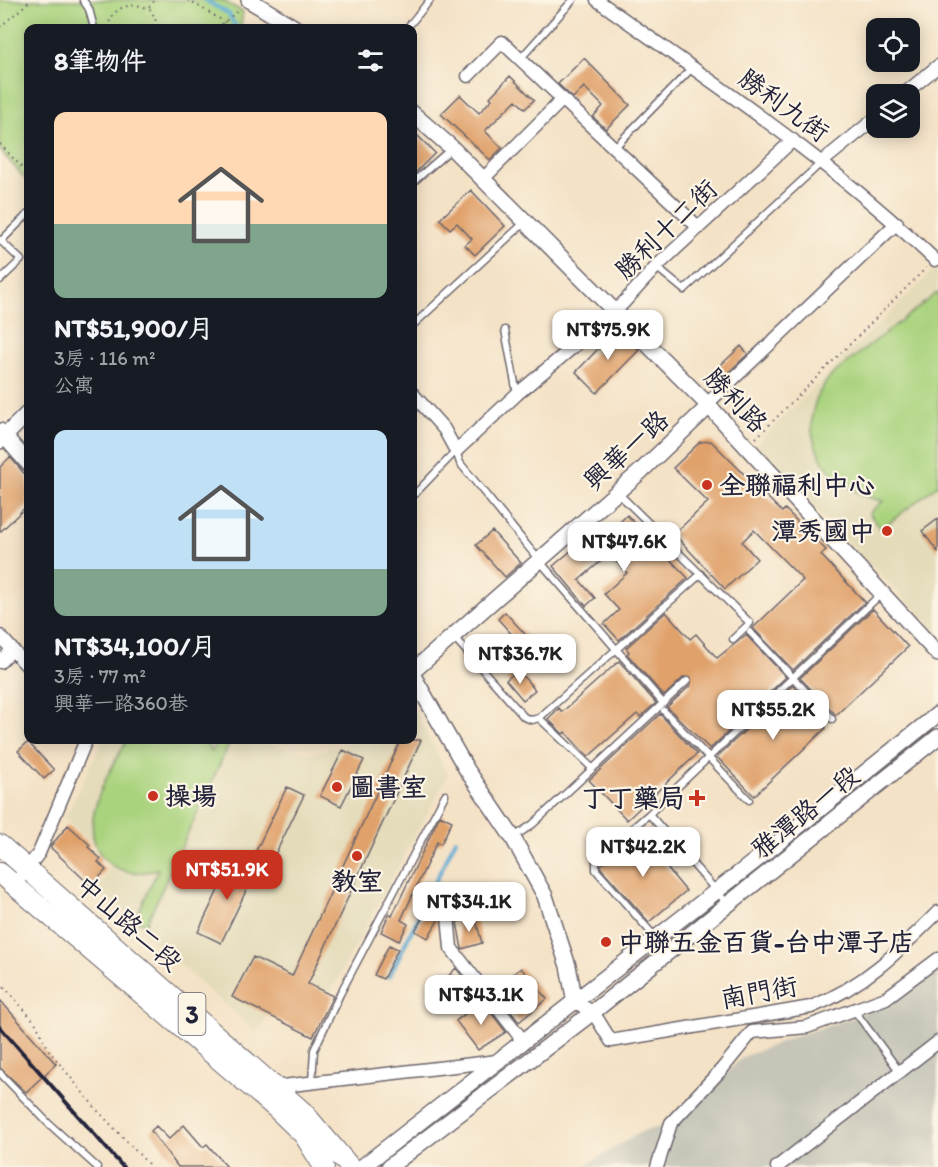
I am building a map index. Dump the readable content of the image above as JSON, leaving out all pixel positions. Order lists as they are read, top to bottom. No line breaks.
{"streets":{"main road":["中山路二段","3"],"street":["勝利九街","勝利十二街","勝利路","興華一路","雅潭路一段","南門街"]},"crossings":[["勝利九街","勝利十二街"],["勝利十二街","勝利路"],["勝利路","興華一路"],["雅潭路一段","南門街"]],"places":{"other":["全聯福利中心","潭秀國中","圖書室","操場","教室","中聯五金百貨-台中潭子店"],"health":["丁丁藥局"]},"page":{"heading":"8筆物件","list":[{"name":"NT$51,900/月","note":"3房 · 116 m² · 公寓"},{"name":"NT$34,100/月","note":"3房 · 77 m² · 興華一路360巷"}],"price":["NT$75.9K","NT$47.6K","NT$36.7K","NT$55.2K","NT$42.2K","NT$51.9K","NT$34.1K","NT$43.1K"]}}
